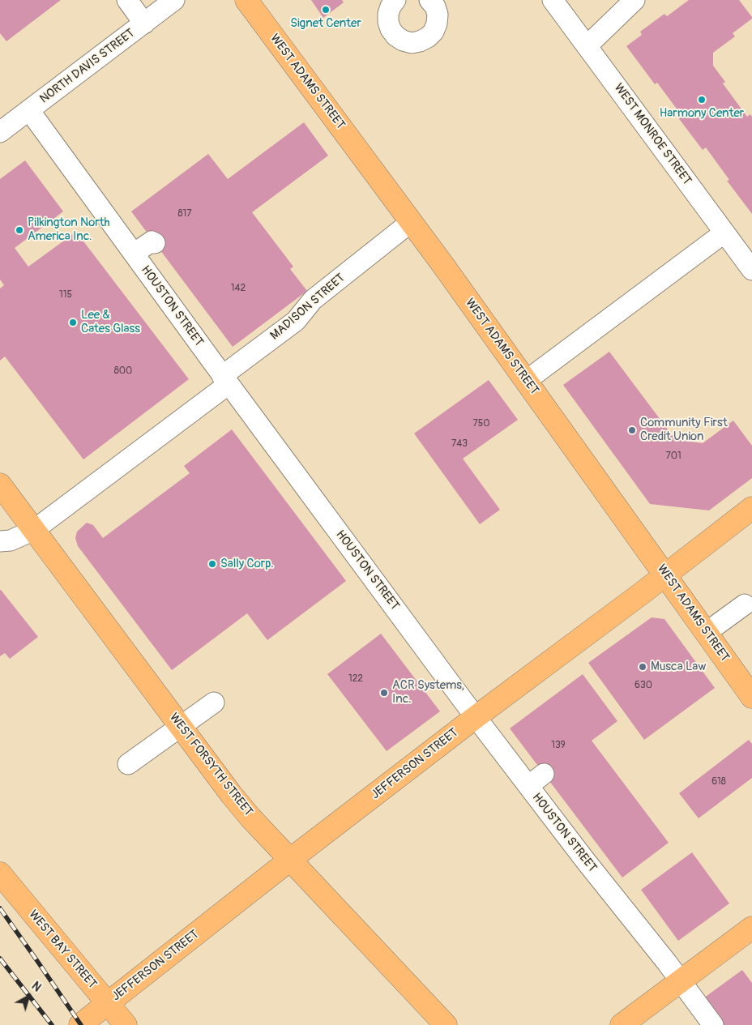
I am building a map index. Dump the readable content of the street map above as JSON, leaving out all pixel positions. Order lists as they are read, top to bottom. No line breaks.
{"streets":{"main road":["WEST ADAMS STREET","JEFFERSON STREET","WEST FORSYTH STREET","WEST BAY STREET"],"street":["NORTH DAVIS STREET","WEST MONROE STREET","HOUSTON STREET","MADISON STREET"]},"crossings":[["NORTH DAVIS STREET","HOUSTON STREET"],["WEST ADAMS STREET","MADISON STREET"],["WEST ADAMS STREET","JEFFERSON STREET"],["HOUSTON STREET","MADISON STREET"],["HOUSTON STREET","JEFFERSON STREET"],["MADISON STREET","WEST FORSYTH STREET"],["JEFFERSON STREET","WEST FORSYTH STREET"],["JEFFERSON STREET","WEST BAY STREET"]],"places":["Signet Center","Harmony Center","Pilkington North America Inc.","Lee & Cates Glass","Community First Credit Union","Sally Corp.","Musca Law","ACR Systems, Inc."],"house_numbers":["817","142","115","800","750","743","701","122","630","139","618"],"north":"top right"}
